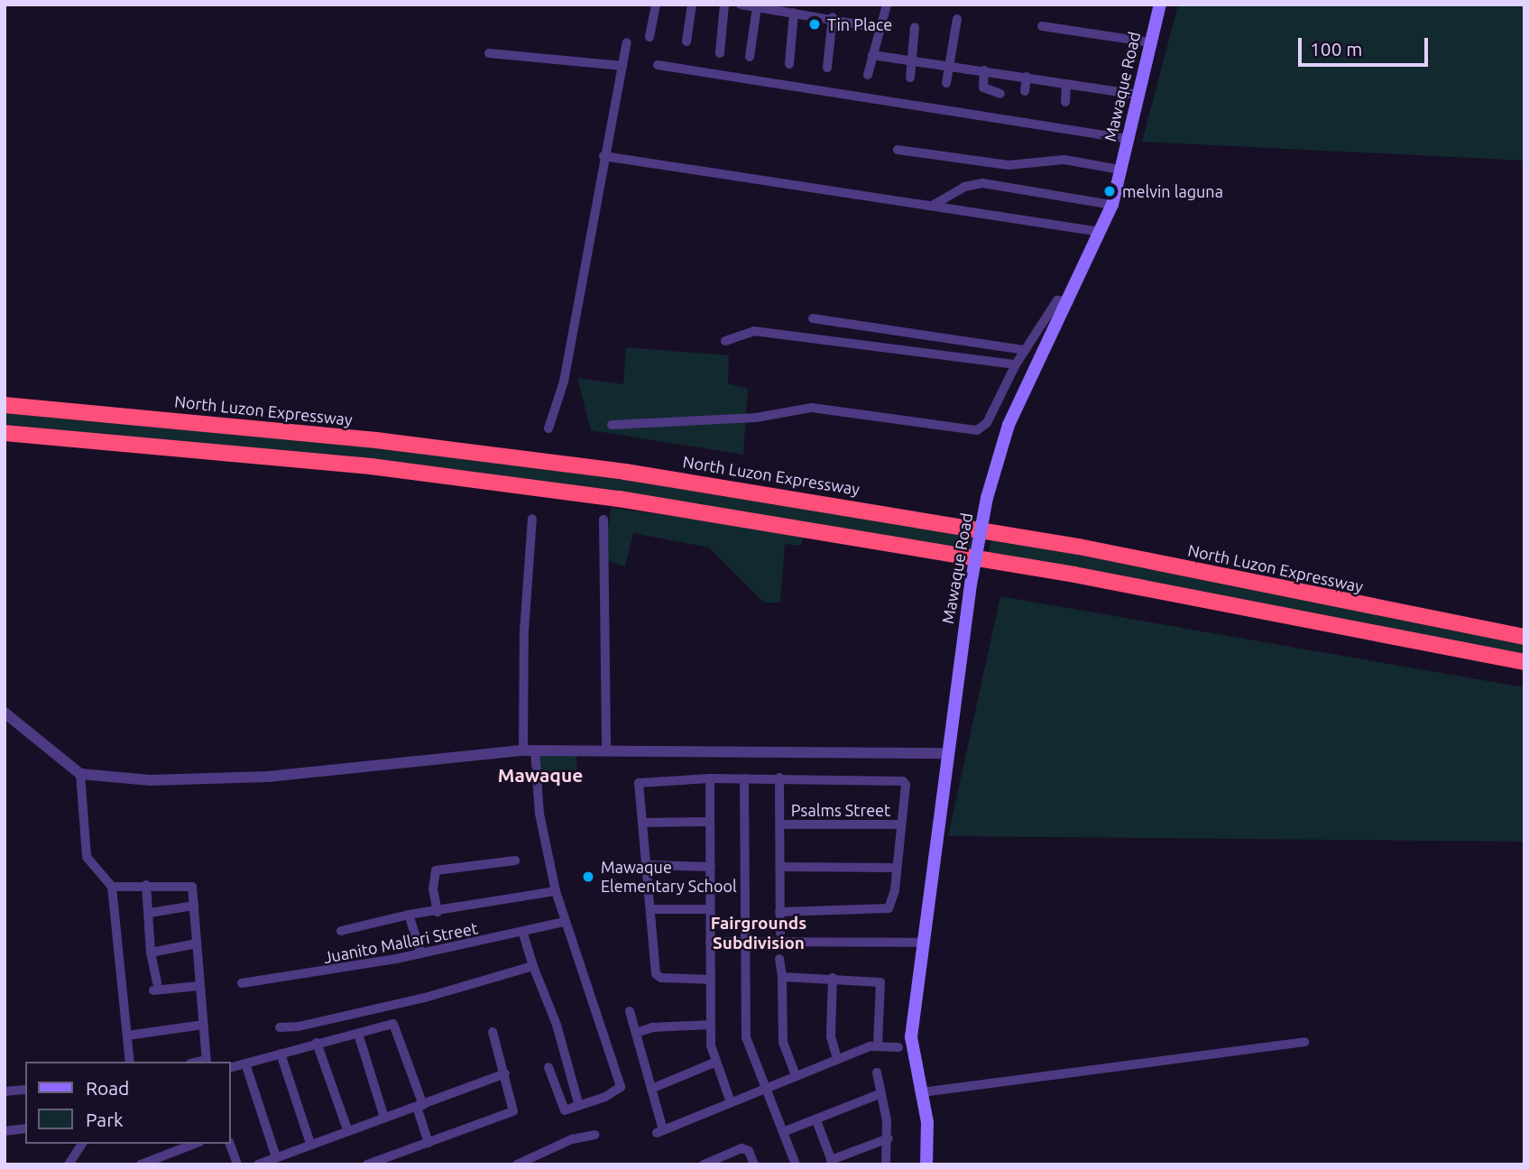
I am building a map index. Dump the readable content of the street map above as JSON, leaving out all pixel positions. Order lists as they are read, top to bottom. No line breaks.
{"streets":{"highway":["North Luzon Expressway"],"main road":["Mawaque Road"],"street":["Psalms Street","Juanito Mallari Street"]},"districts":["Mawaque","Fairgrounds Subdivision"],"places":["Tin Place","melvin laguna","Mawaque Elementary School"],"legend":["Road","Park"],"scale_bar":"100 m"}
